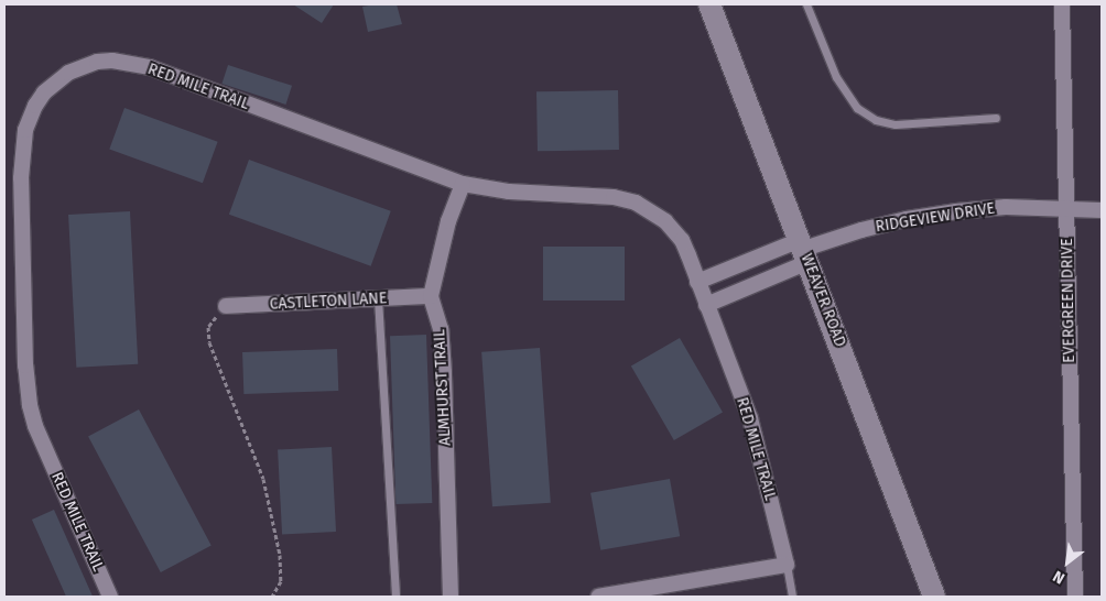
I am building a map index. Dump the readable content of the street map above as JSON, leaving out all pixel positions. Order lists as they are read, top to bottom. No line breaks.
{"streets":{"main road":["WEAVER ROAD"],"street":["RED MILE TRAIL","RIDGEVIEW DRIVE","EVERGREEN DRIVE","CASTLETON LANE","ALMHURST TRAIL"]},"crossings":[["RIDGEVIEW DRIVE","WEAVER ROAD"],["RIDGEVIEW DRIVE","EVERGREEN DRIVE"],["CASTLETON LANE","ALMHURST TRAIL"]],"north":"bottom left"}
